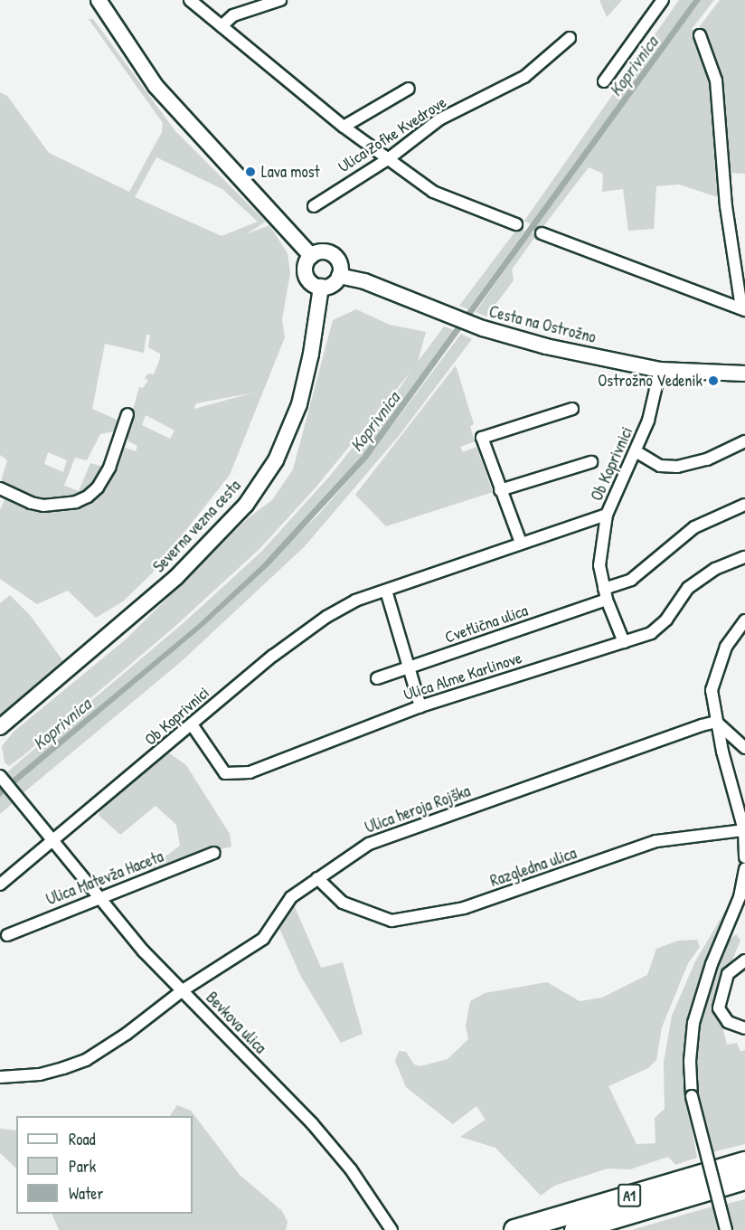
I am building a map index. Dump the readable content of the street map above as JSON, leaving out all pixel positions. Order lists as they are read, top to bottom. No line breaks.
{"streets":{"highway":["A1"],"street":["Ulica Zofke Kvedrove","Cesta na Ostrožno","Ob Koprivnici","Severna vezna cesta","Cvetlična ulica","Ulica Alme Karlinove","Ulica heroja Rojška","Razgledna ulica","Ulica Matevža Haceta","Bevkova ulica"]},"crossings":[["Cesta na Ostrožno","Ob Koprivnici"],["Cesta na Ostrožno","Severna vezna cesta"],["Ob Koprivnici","Ulica Alme Karlinove"],["Ob Koprivnici","Bevkova ulica"],["Ulica heroja Rojška","Razgledna ulica"],["Ulica heroja Rojška","Bevkova ulica"],["Ulica Matevža Haceta","Bevkova ulica"]],"water":["Koprivnica"],"places":["Lava most","Ostrožno Vedenik"],"legend":["Road","Park","Water"]}
